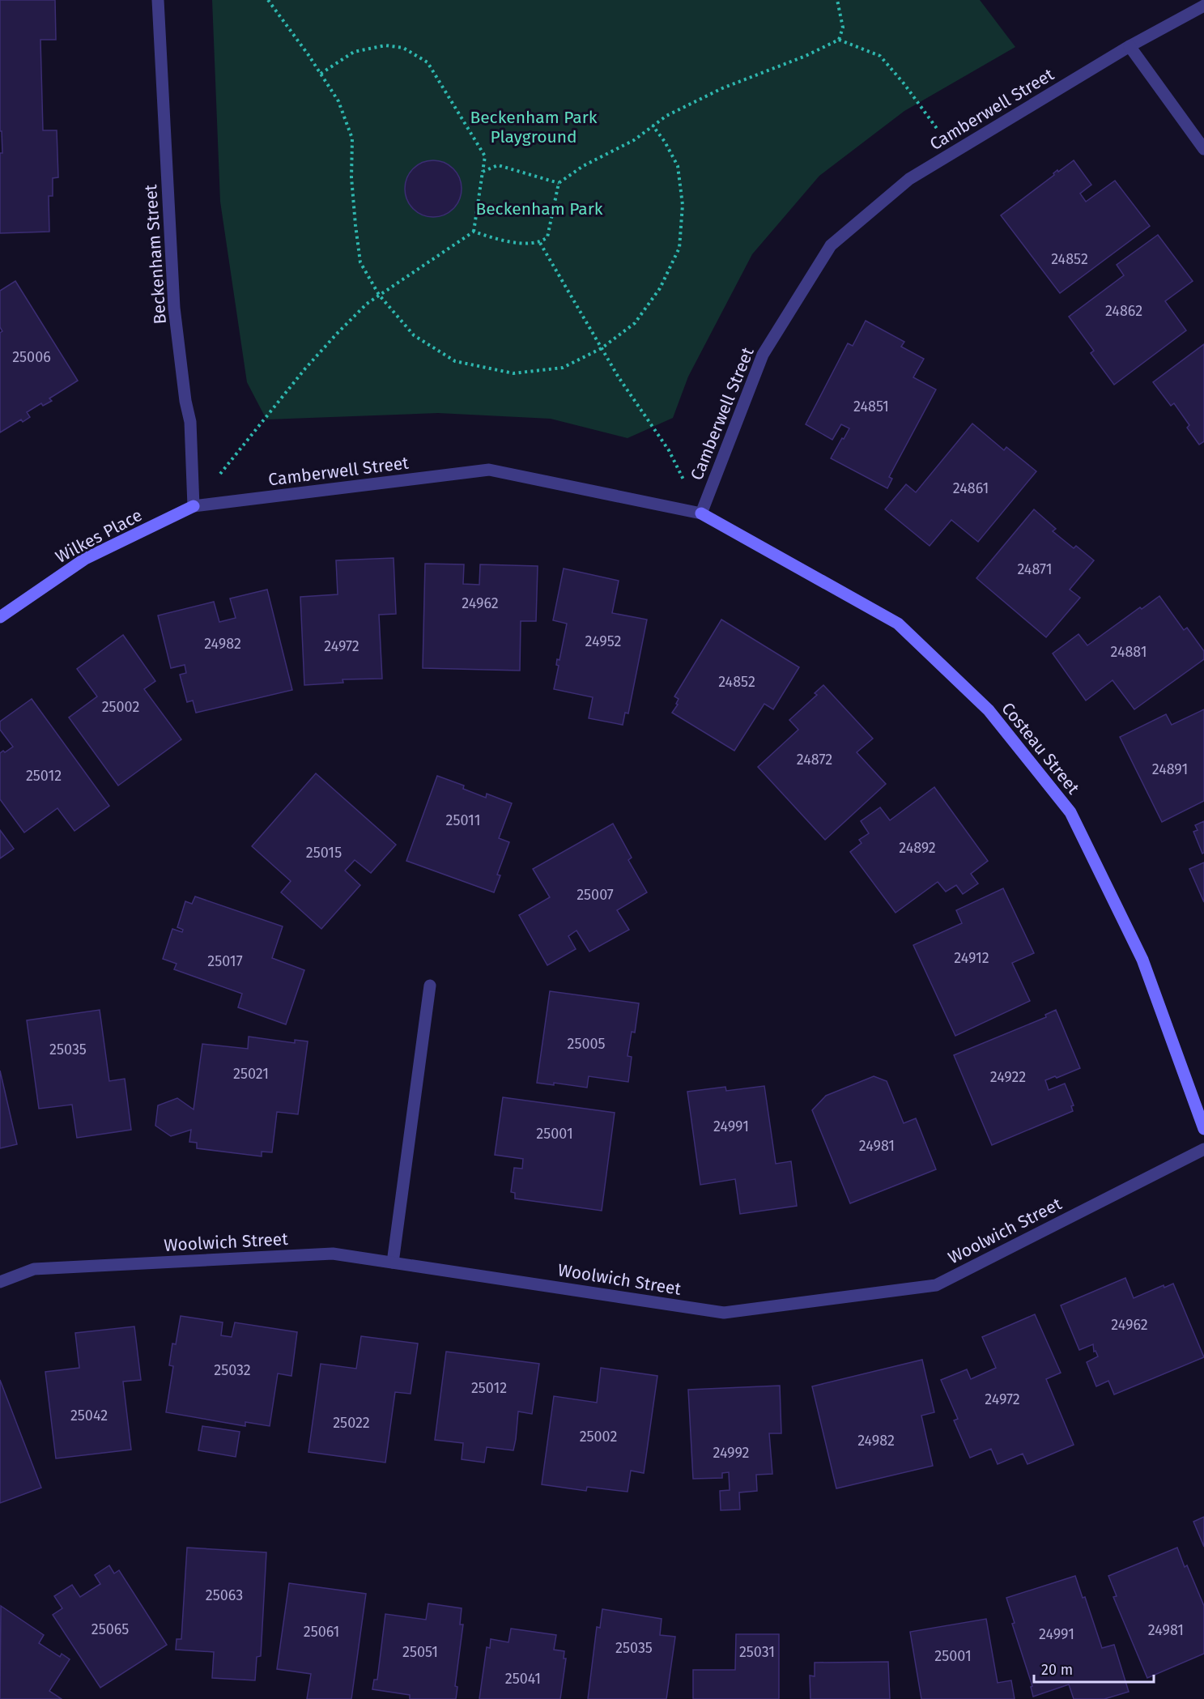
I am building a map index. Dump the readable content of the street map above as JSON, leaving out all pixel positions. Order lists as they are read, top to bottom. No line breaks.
{"streets":{"street":["Camberwell Street","Beckenham Street","Wilkes Place","Costeau Street","Woolwich Street"]},"crossings":[["Camberwell Street","Beckenham Street"],["Camberwell Street","Wilkes Place"],["Camberwell Street","Costeau Street"],["Beckenham Street","Wilkes Place"]],"parks":["Beckenham Park Playground","Beckenham Park"],"house_numbers":["24852","24862","25006","24851","24861","24871","24962","24952","24982","24972","24881","24852","25002","24872","24891","25012","25011","24892","25015","25007","24912","25017","25005","25035","25021","24922","24991","25001","24981","24962","25032","25012","24972","25042","25022","25002","24982","24992","25063","25065","24981","25061","24991","25035","25051","25031","25001","25041"],"scale_bar":"20 m"}
